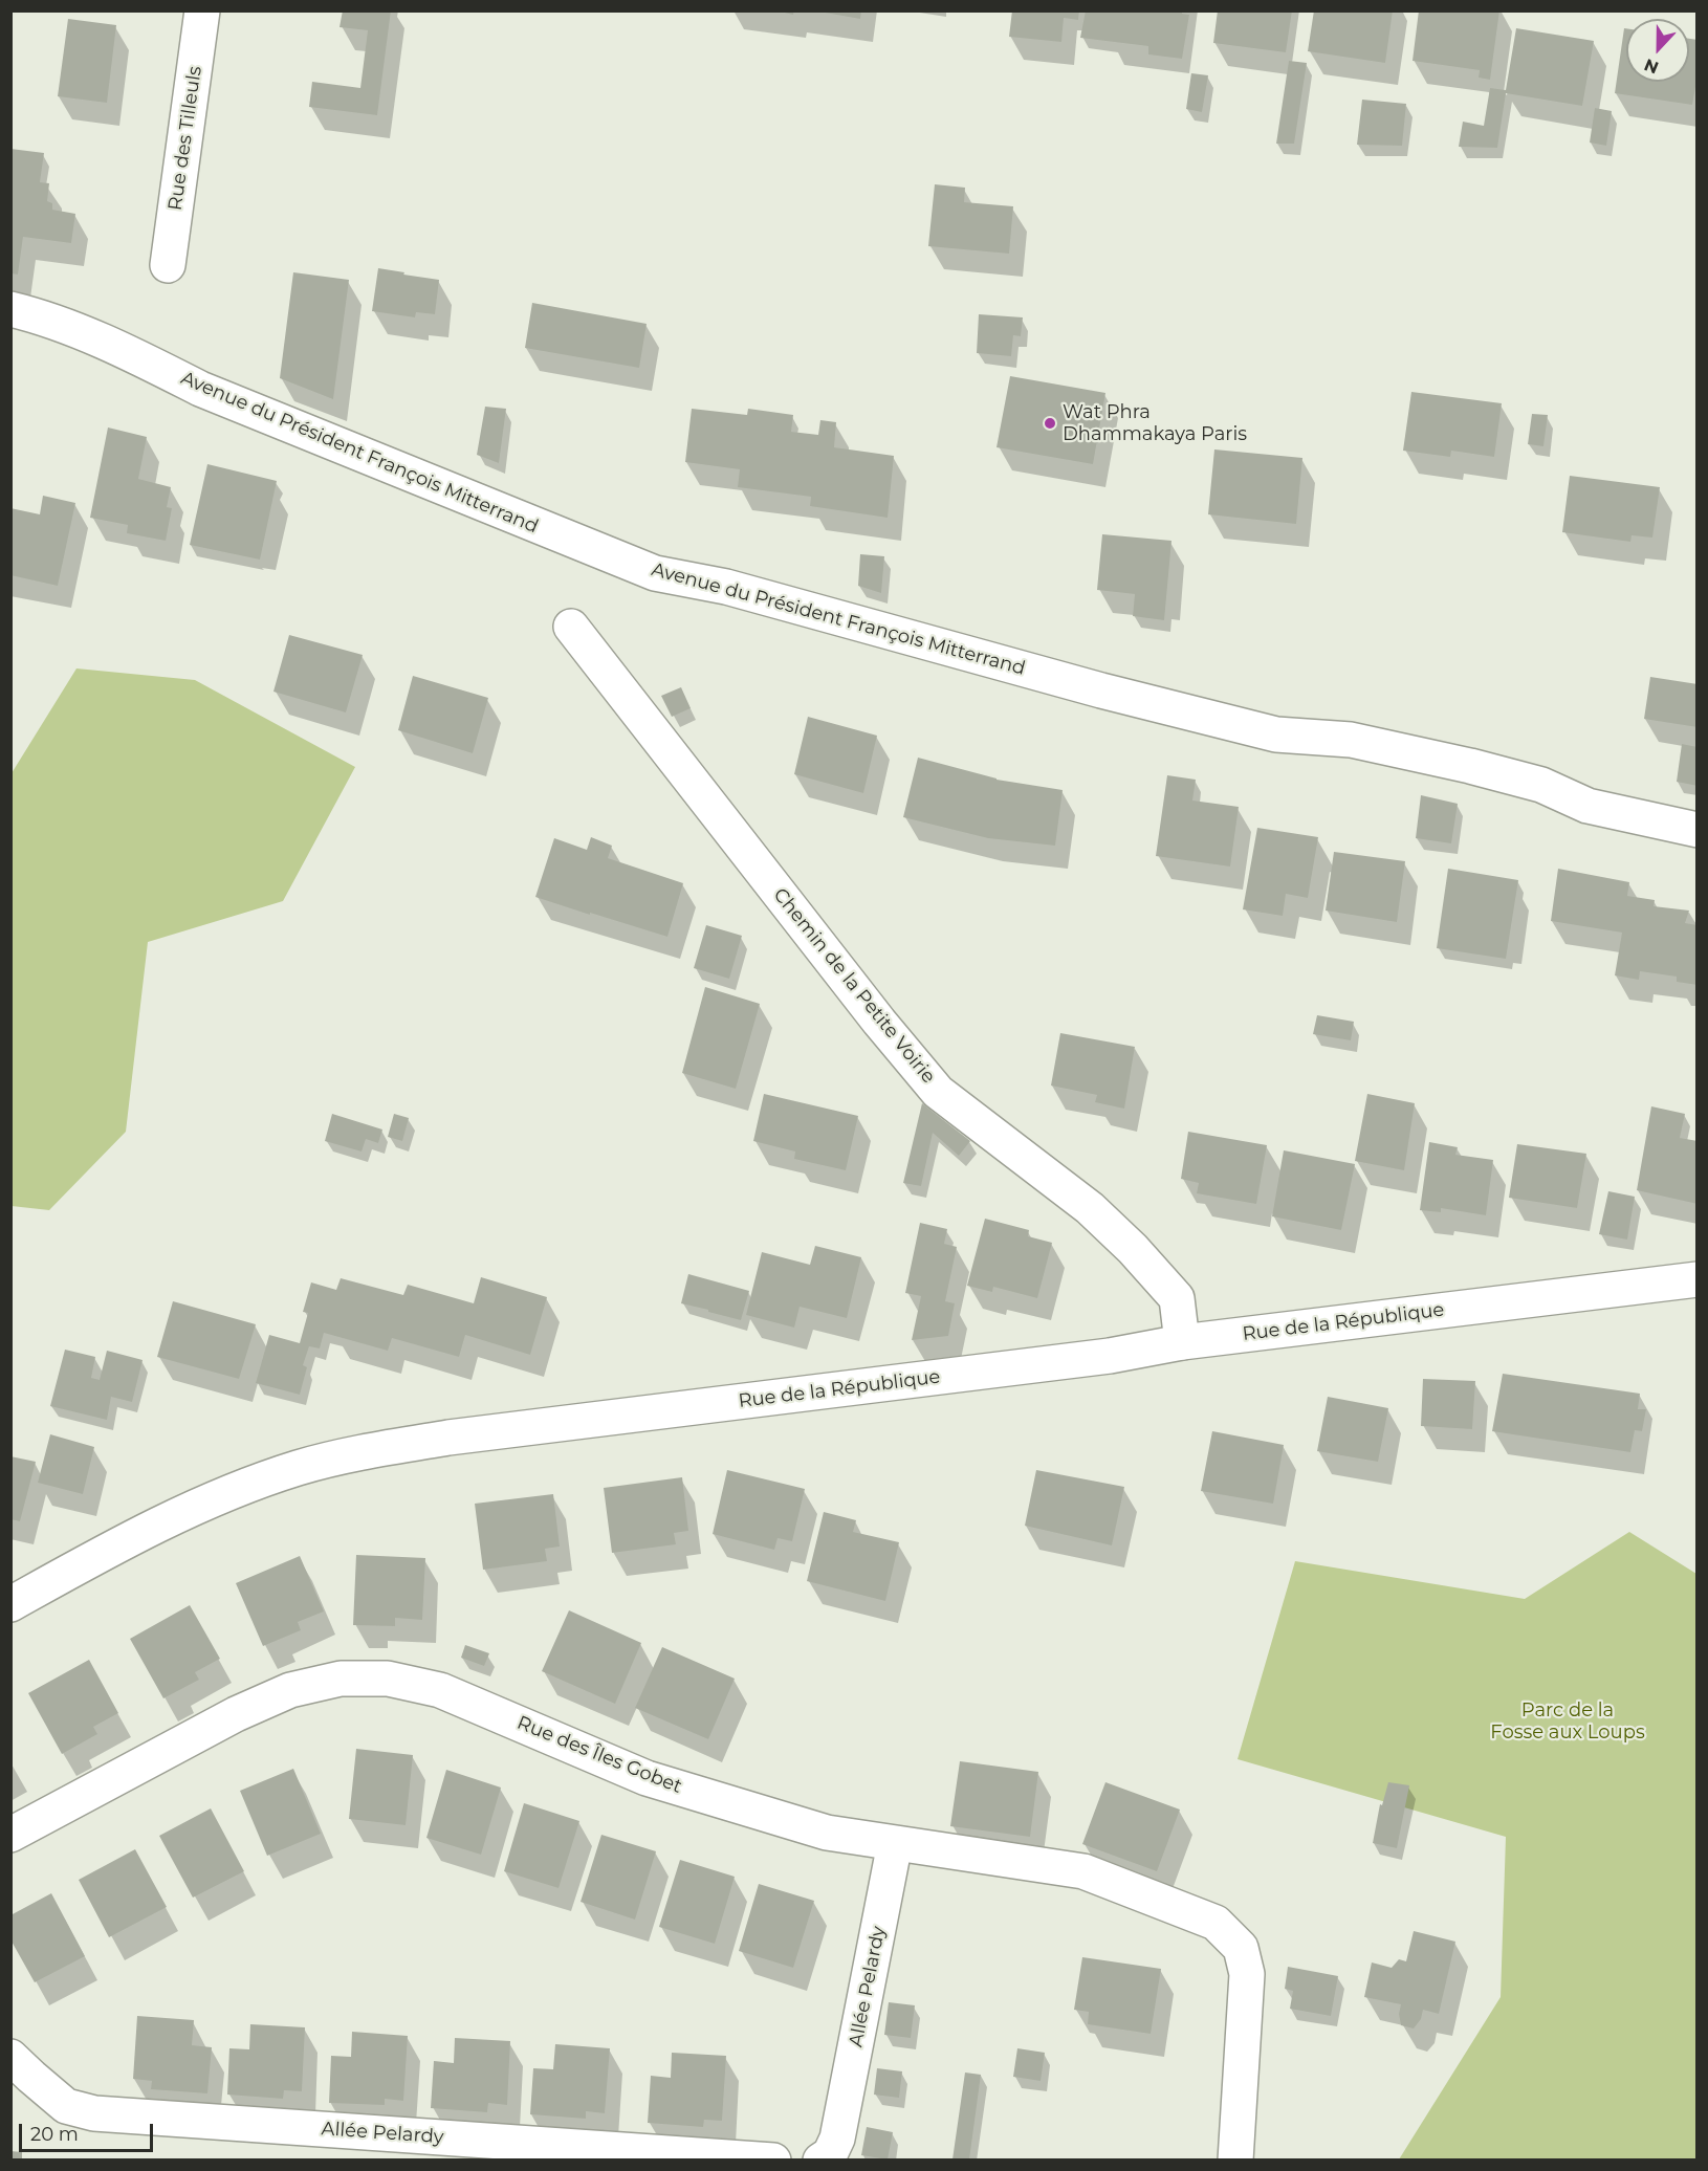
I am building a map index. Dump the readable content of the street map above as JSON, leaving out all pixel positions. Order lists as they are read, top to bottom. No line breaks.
{"streets":{"street":["Rue des Tilleuls","Avenue du Président François Mitterrand","Chemin de la Petite Voirie","Rue de la République","Rue des Îles Gobet","Allée Pelardy"]},"crossings":[["Chemin de la Petite Voirie","Rue de la République"],["Rue des Îles Gobet","Allée Pelardy"]],"parks":["Parc de la Fosse aux Loups"],"places":["Wat Phra Dhammakaya Paris"],"scale_bar":"20 m","north":"bottom"}
